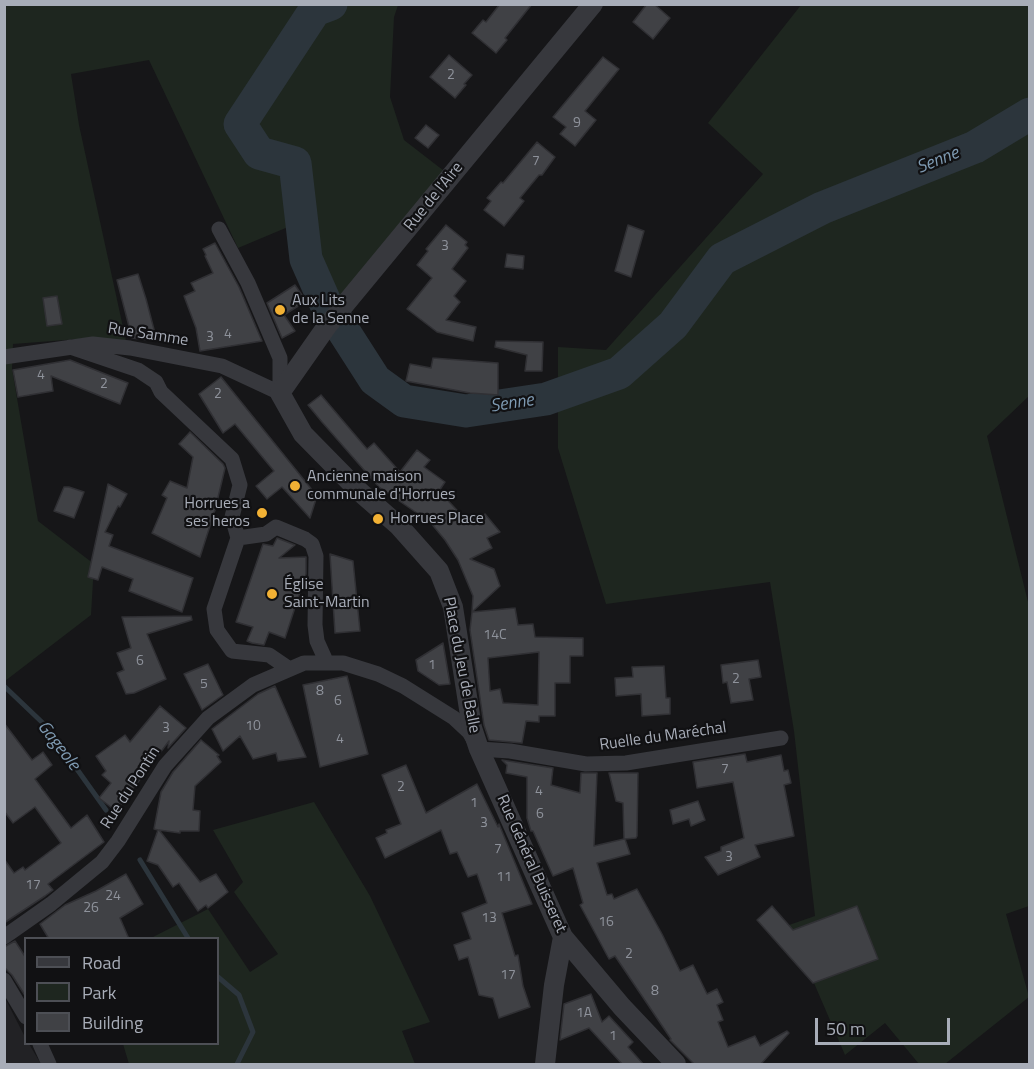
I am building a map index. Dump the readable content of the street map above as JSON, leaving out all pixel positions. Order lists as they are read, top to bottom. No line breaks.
{"streets":{"street":["Rue de l'Aire","Rue Samme","Place du Jeu de Balle","Ruelle du Maréchal","Rue du Pontin","Rue Général Buisseret"]},"crossings":[["Rue de l'Aire","Rue Samme"],["Rue de l'Aire","Place du Jeu de Balle"],["Rue Samme","Place du Jeu de Balle"],["Place du Jeu de Balle","Ruelle du Maréchal"],["Place du Jeu de Balle","Rue du Pontin"],["Place du Jeu de Balle","Rue Général Buisseret"],["Ruelle du Maréchal","Rue du Pontin"],["Ruelle du Maréchal","Rue Général Buisseret"],["Rue du Pontin","Rue Général Buisseret"]],"water":["Senne","Gageole"],"places":["Aux Lits de la Senne","Ancienne maison communale d'Horrues","Horrues a ses heros","Horrues Place","Église Saint-Martin"],"house_numbers":["2","9","7","3","4","3","4","2","2","14C","6","1","2","5","8","6","10","3","4","7","2","4","1","6","3","7","3","11","17","24","26","13","16","2","17","8","1A","1"],"legend":["Road","Park","Building"],"scale_bar":"50 m"}
